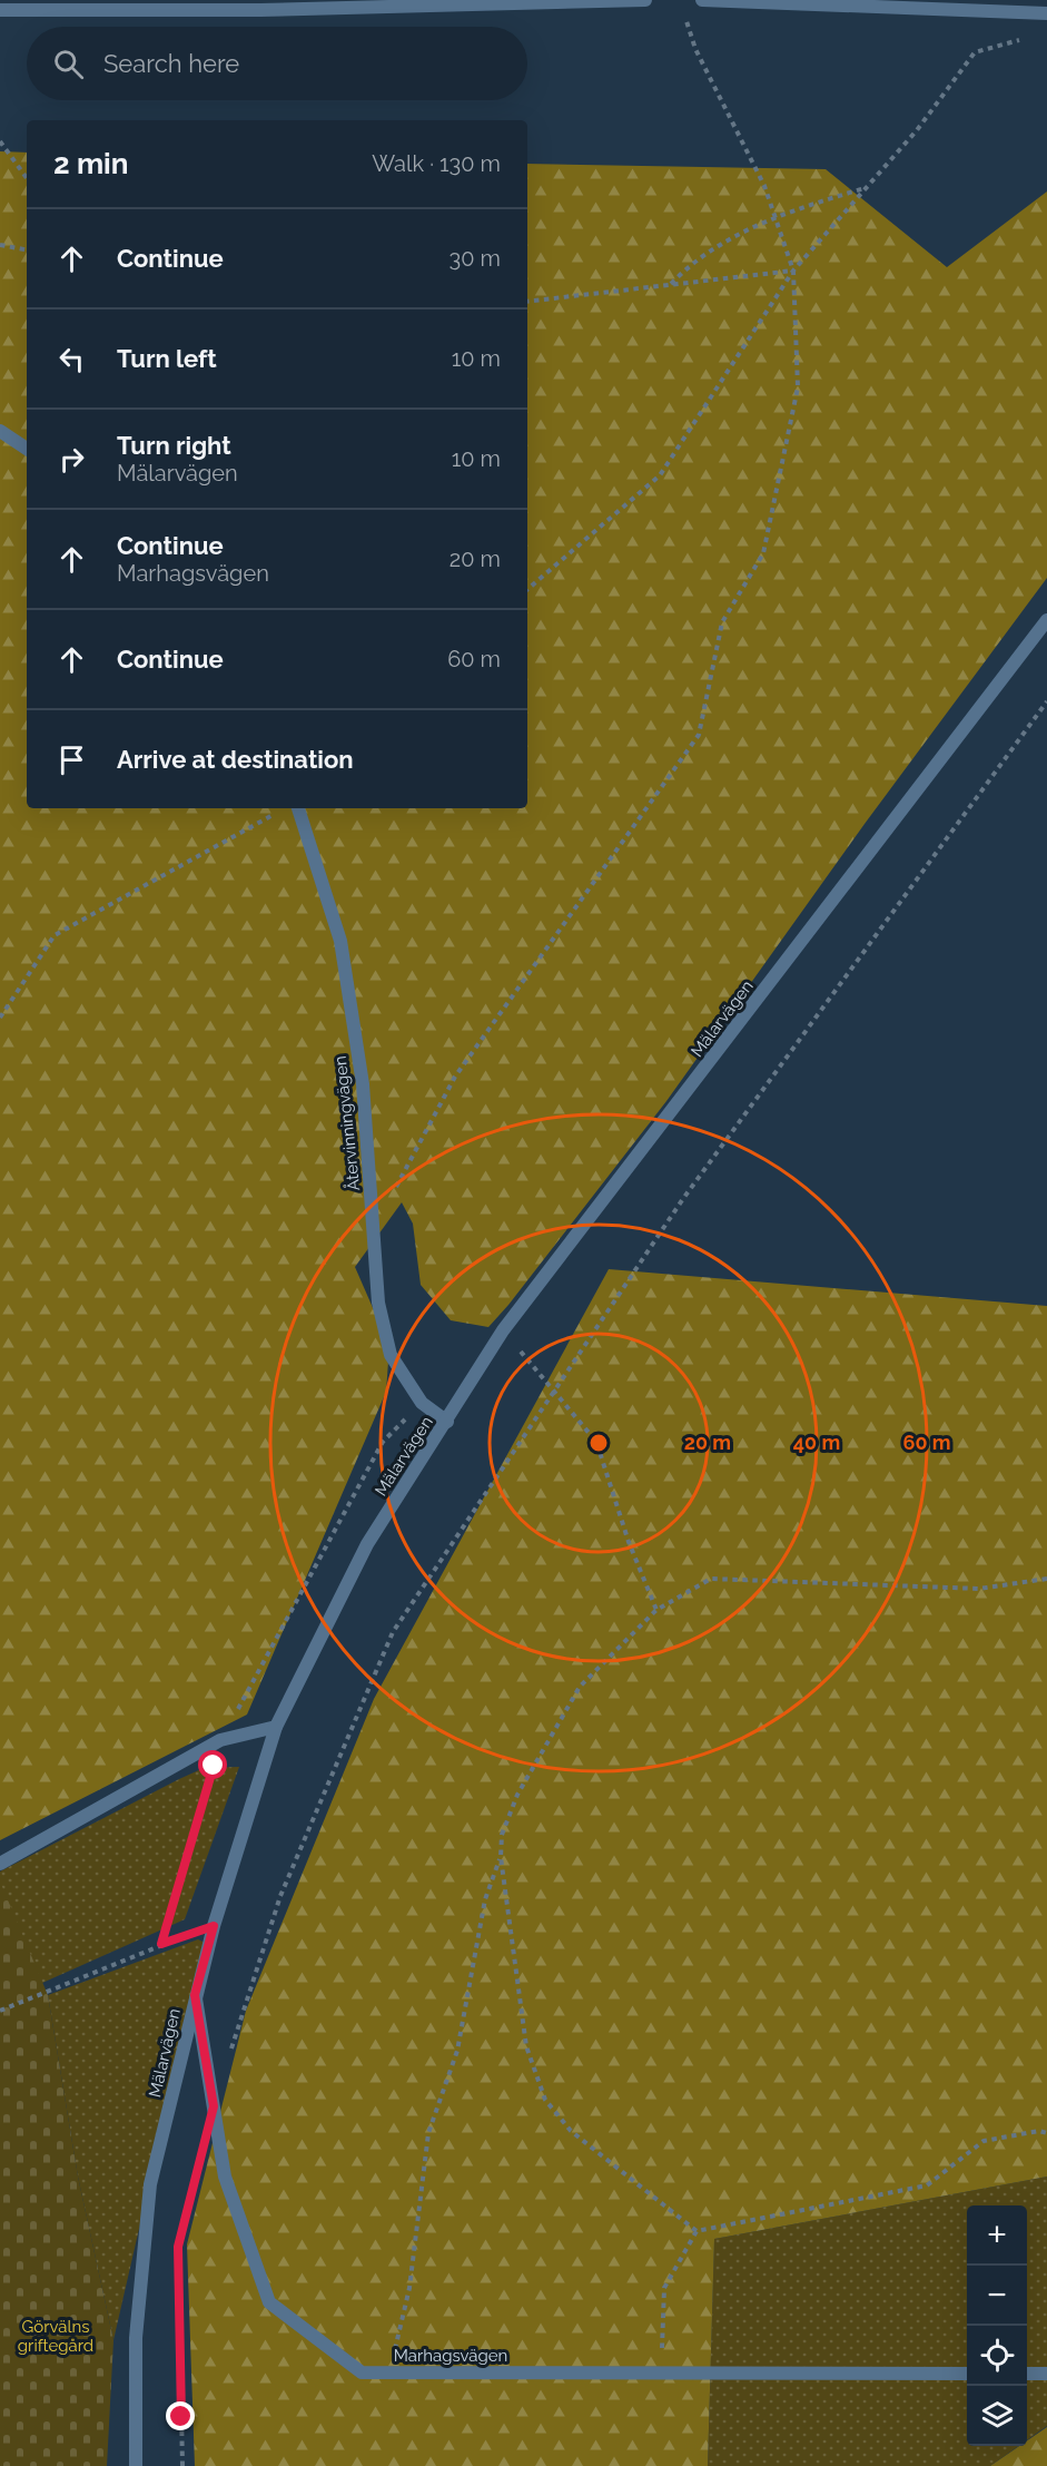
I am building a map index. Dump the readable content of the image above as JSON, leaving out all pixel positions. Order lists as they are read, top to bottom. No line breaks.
{"streets":{"street":["Mälarvägen","Återvinningvägen","Marhagsvägen"]},"crossings":[["Mälarvägen","Återvinningvägen"],["Mälarvägen","Marhagsvägen"]],"parks":["Görvälns griftegård"],"page":{"search":"Search here","heading":["2 min","Walk · 130 m"],"list":[["Continue","30 m"],["Turn left","10 m"],["Turn right","Mälarvägen","10 m"],["Continue","Marhagsvägen","20 m"],["Continue","60 m"],"Arrive at destination"],"map_buttons":["+","−"]},"rings":["20 m","40 m","60 m"]}
